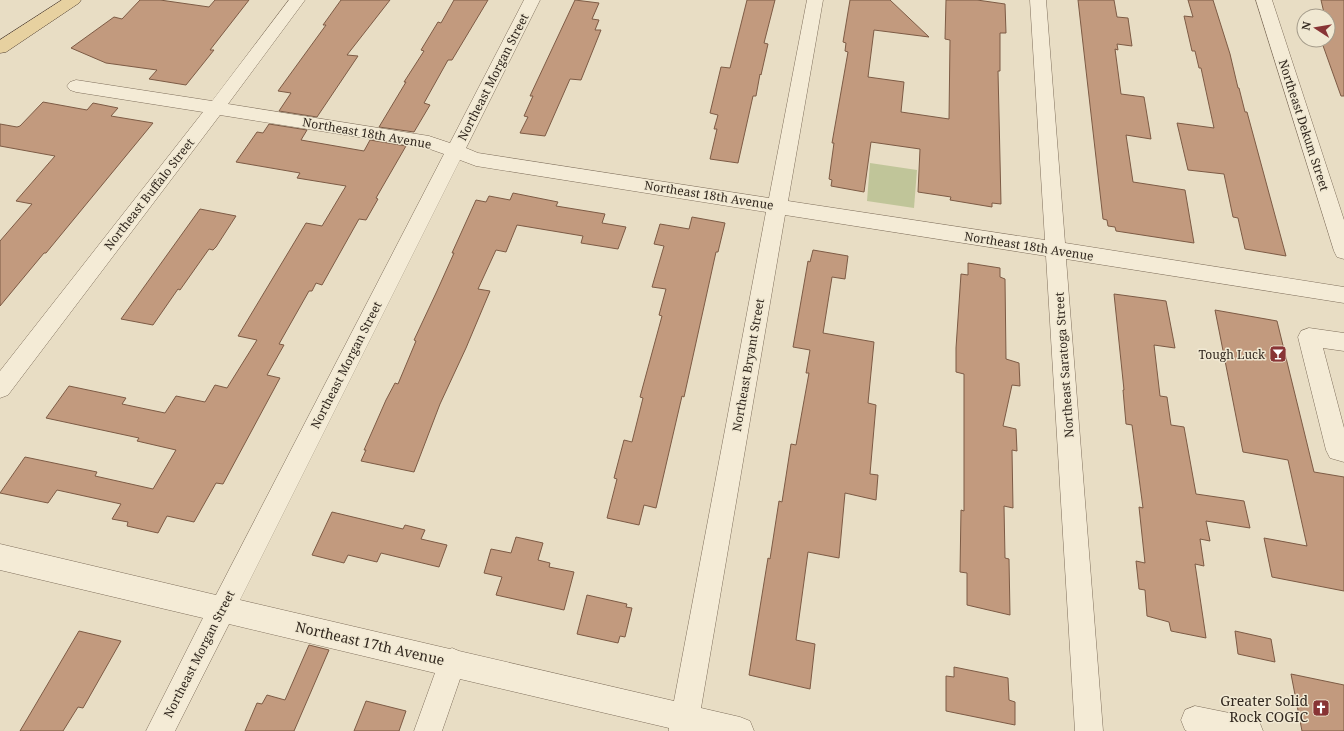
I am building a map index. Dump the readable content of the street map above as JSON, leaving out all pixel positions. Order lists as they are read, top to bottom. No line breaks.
{"streets":{"street":["Northeast Morgan Street","Northeast Dekum Street","Northeast 18th Avenue","Northeast Buffalo Street","Northeast Bryant Street","Northeast Saratoga Street","Northeast 17th Avenue"]},"crossings":[["Northeast Morgan Street","Northeast 18th Avenue"],["Northeast Morgan Street","Northeast 17th Avenue"],["Northeast 18th Avenue","Northeast Buffalo Street"],["Northeast 18th Avenue","Northeast Bryant Street"],["Northeast 18th Avenue","Northeast Saratoga Street"],["Northeast Bryant Street","Northeast 17th Avenue"]],"places":{"bar":["Tough Luck"],"church":["Greater Solid Rock COGIC"]},"north":"left"}
